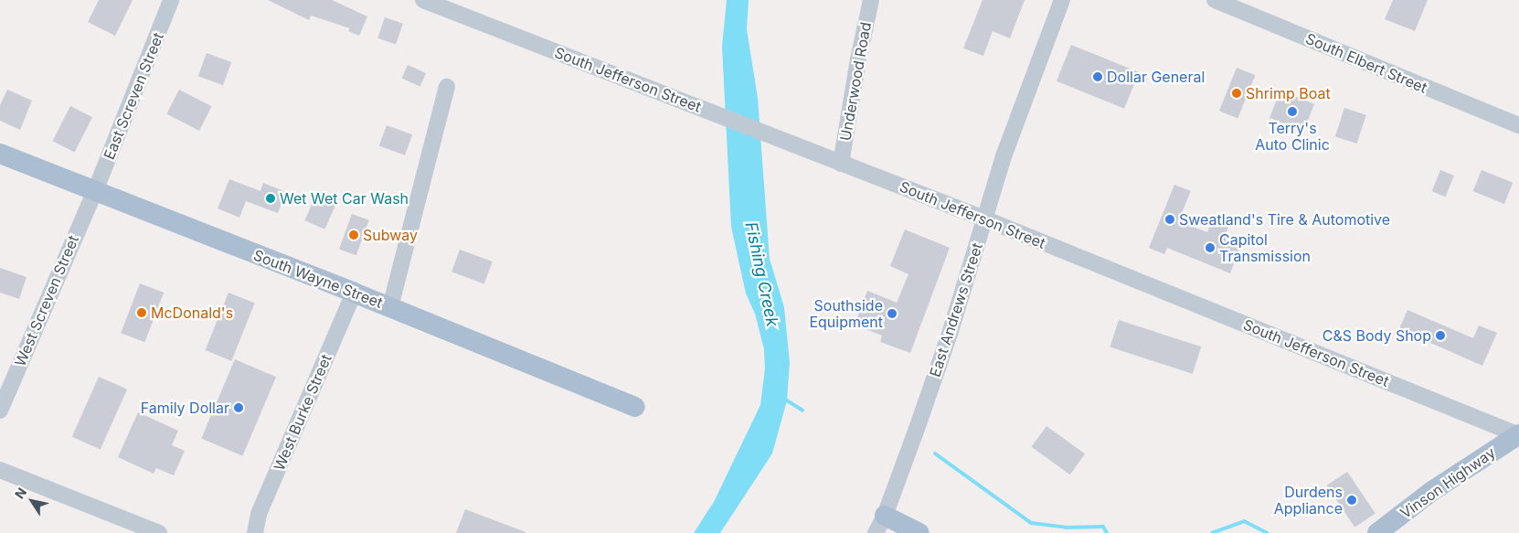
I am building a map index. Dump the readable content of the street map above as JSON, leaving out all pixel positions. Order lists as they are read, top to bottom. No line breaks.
{"streets":{"main road":["South Wayne Street","Vinson Highway"],"street":["South Elbert Street","South Jefferson Street","Underwood Road","East Screven Street","West Screven Street","East Andrews Street","West Burke Street"]},"crossings":[["South Jefferson Street","Underwood Road"],["South Jefferson Street","East Andrews Street"],["South Jefferson Street","Vinson Highway"],["East Screven Street","South Wayne Street"],["East Screven Street","West Screven Street"],["South Wayne Street","West Screven Street"],["South Wayne Street","West Burke Street"]],"water":["Fishing Creek"],"places":["Dollar General","Shrimp Boat","Terry's Auto Clinic","Wet Wet Car Wash","Sweatland's Tire & Automotive","Subway","Capitol Transmission","McDonald's","Southside Equipment","C&S Body Shop","Family Dollar","Durdens Appliance"],"north":"top left"}
